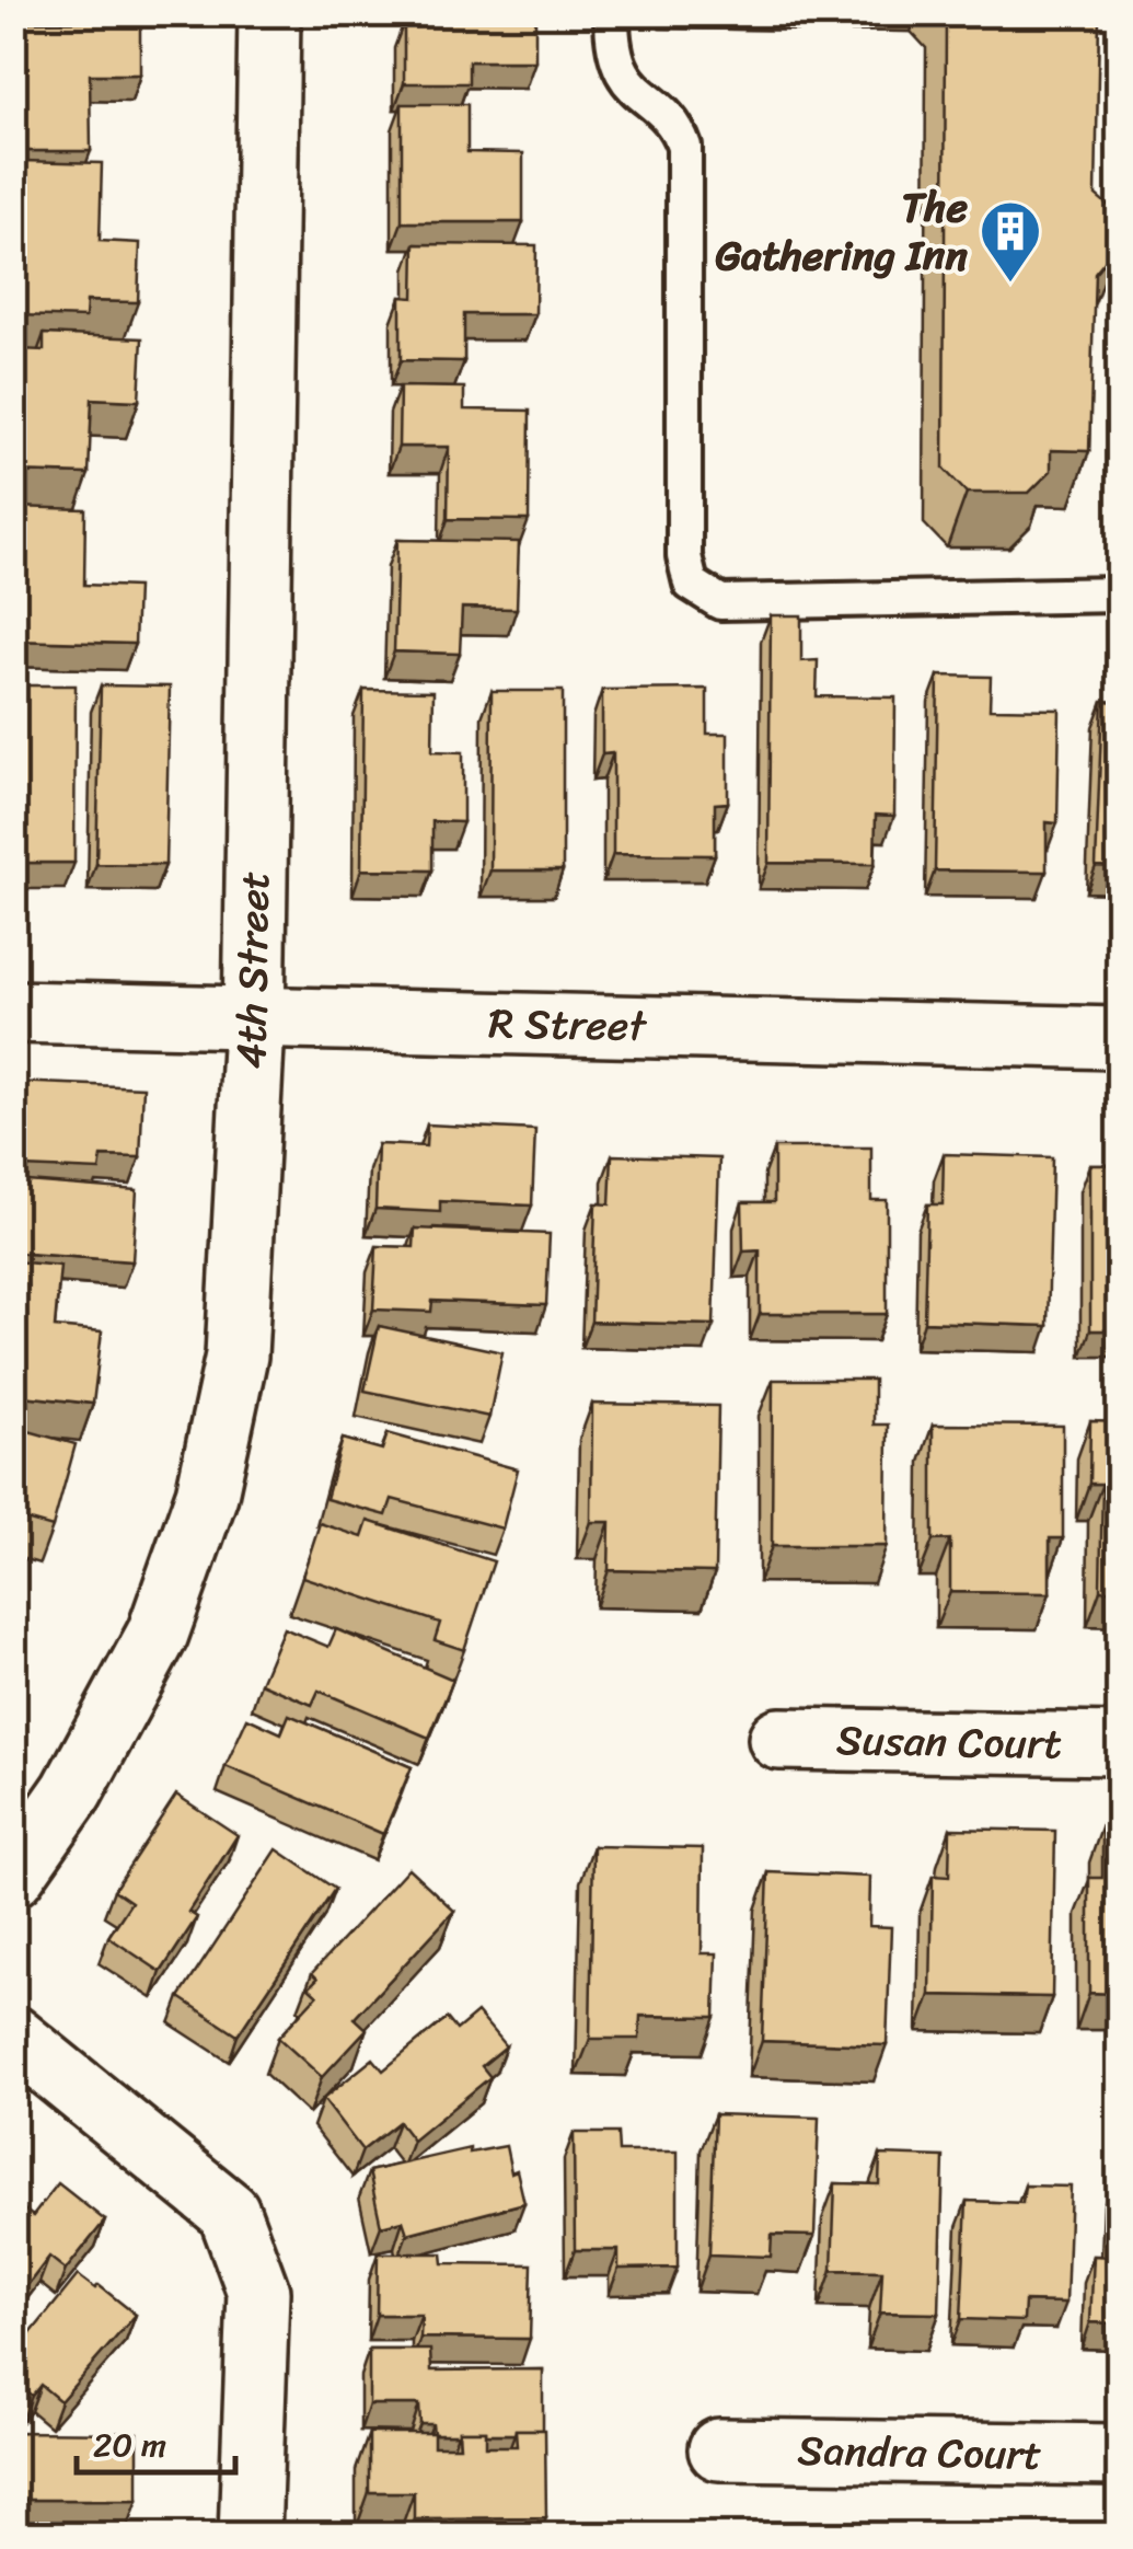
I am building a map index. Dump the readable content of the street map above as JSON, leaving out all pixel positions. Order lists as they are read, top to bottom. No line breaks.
{"streets":{"street":["4th Street","R Street","Susan Court","Sandra Court"]},"crossings":[["4th Street","R Street"]],"places":{"building":["The Gathering Inn"]},"scale_bar":"20 m"}
